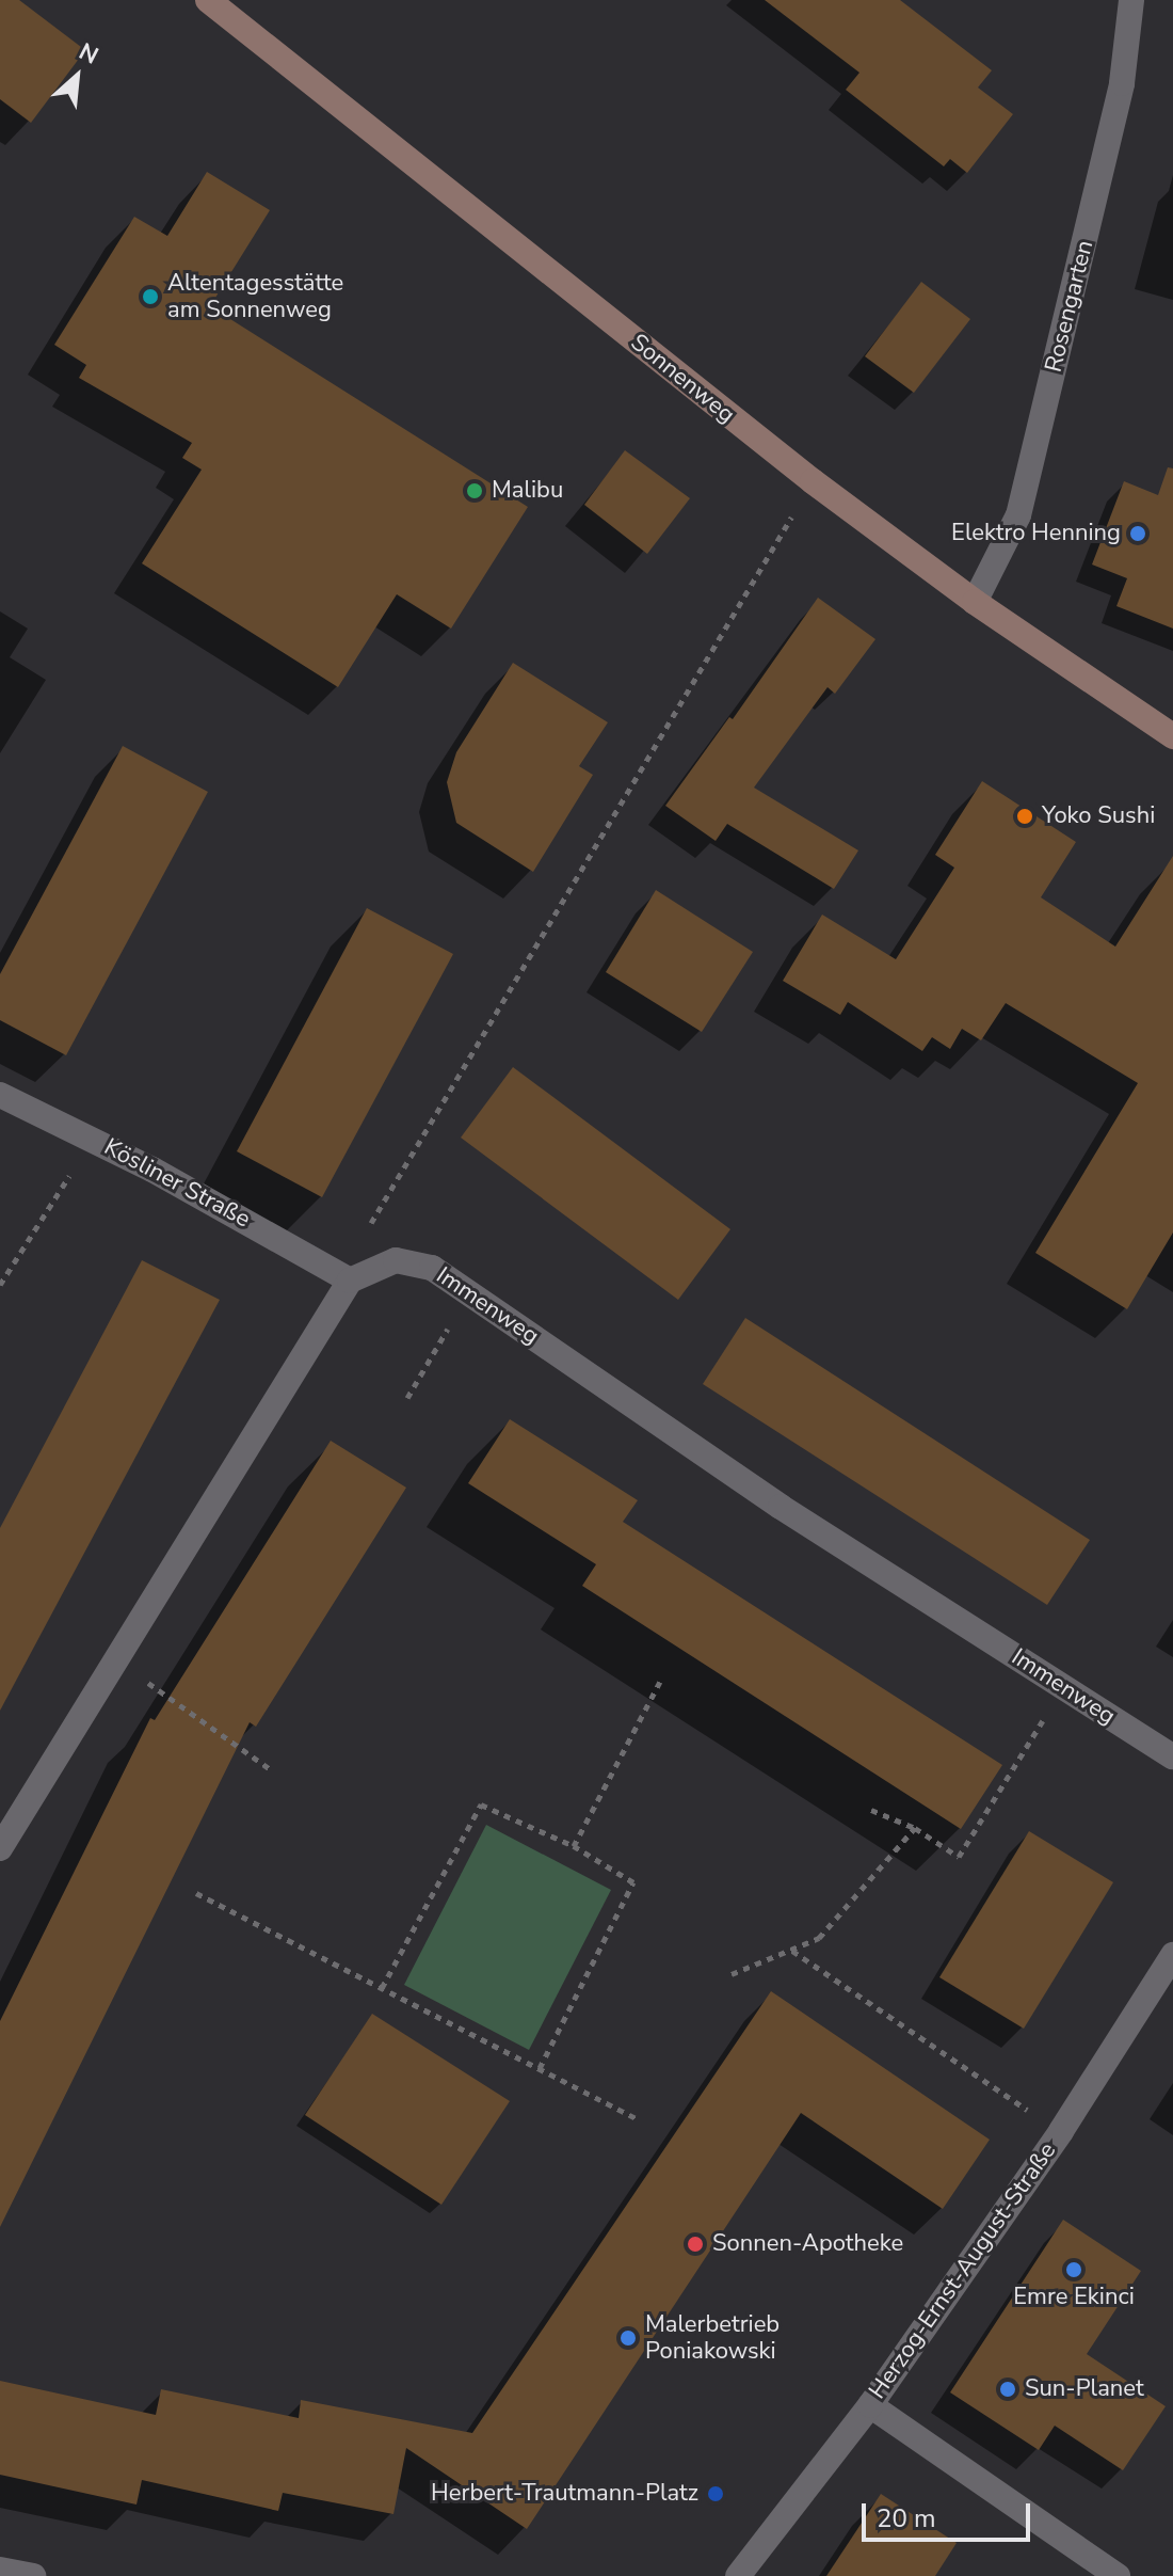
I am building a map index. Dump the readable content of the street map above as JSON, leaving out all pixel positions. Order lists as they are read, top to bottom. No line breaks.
{"streets":{"street":["Rosengarten","Sonnenweg","Kösliner Straße","Immenweg","Herzog-Ernst-August-Straße"]},"crossings":[["Rosengarten","Sonnenweg"],["Kösliner Straße","Immenweg"]],"places":["Altentagesstätte am Sonnenweg","Malibu","Elektro Henning","Yoko Sushi","Sonnen-Apotheke","Emre Ekinci","Malerbetrieb Poniakowski","Sun-Planet","Herbert-Trautmann-Platz"],"scale_bar":"20 m","north":"top right"}
